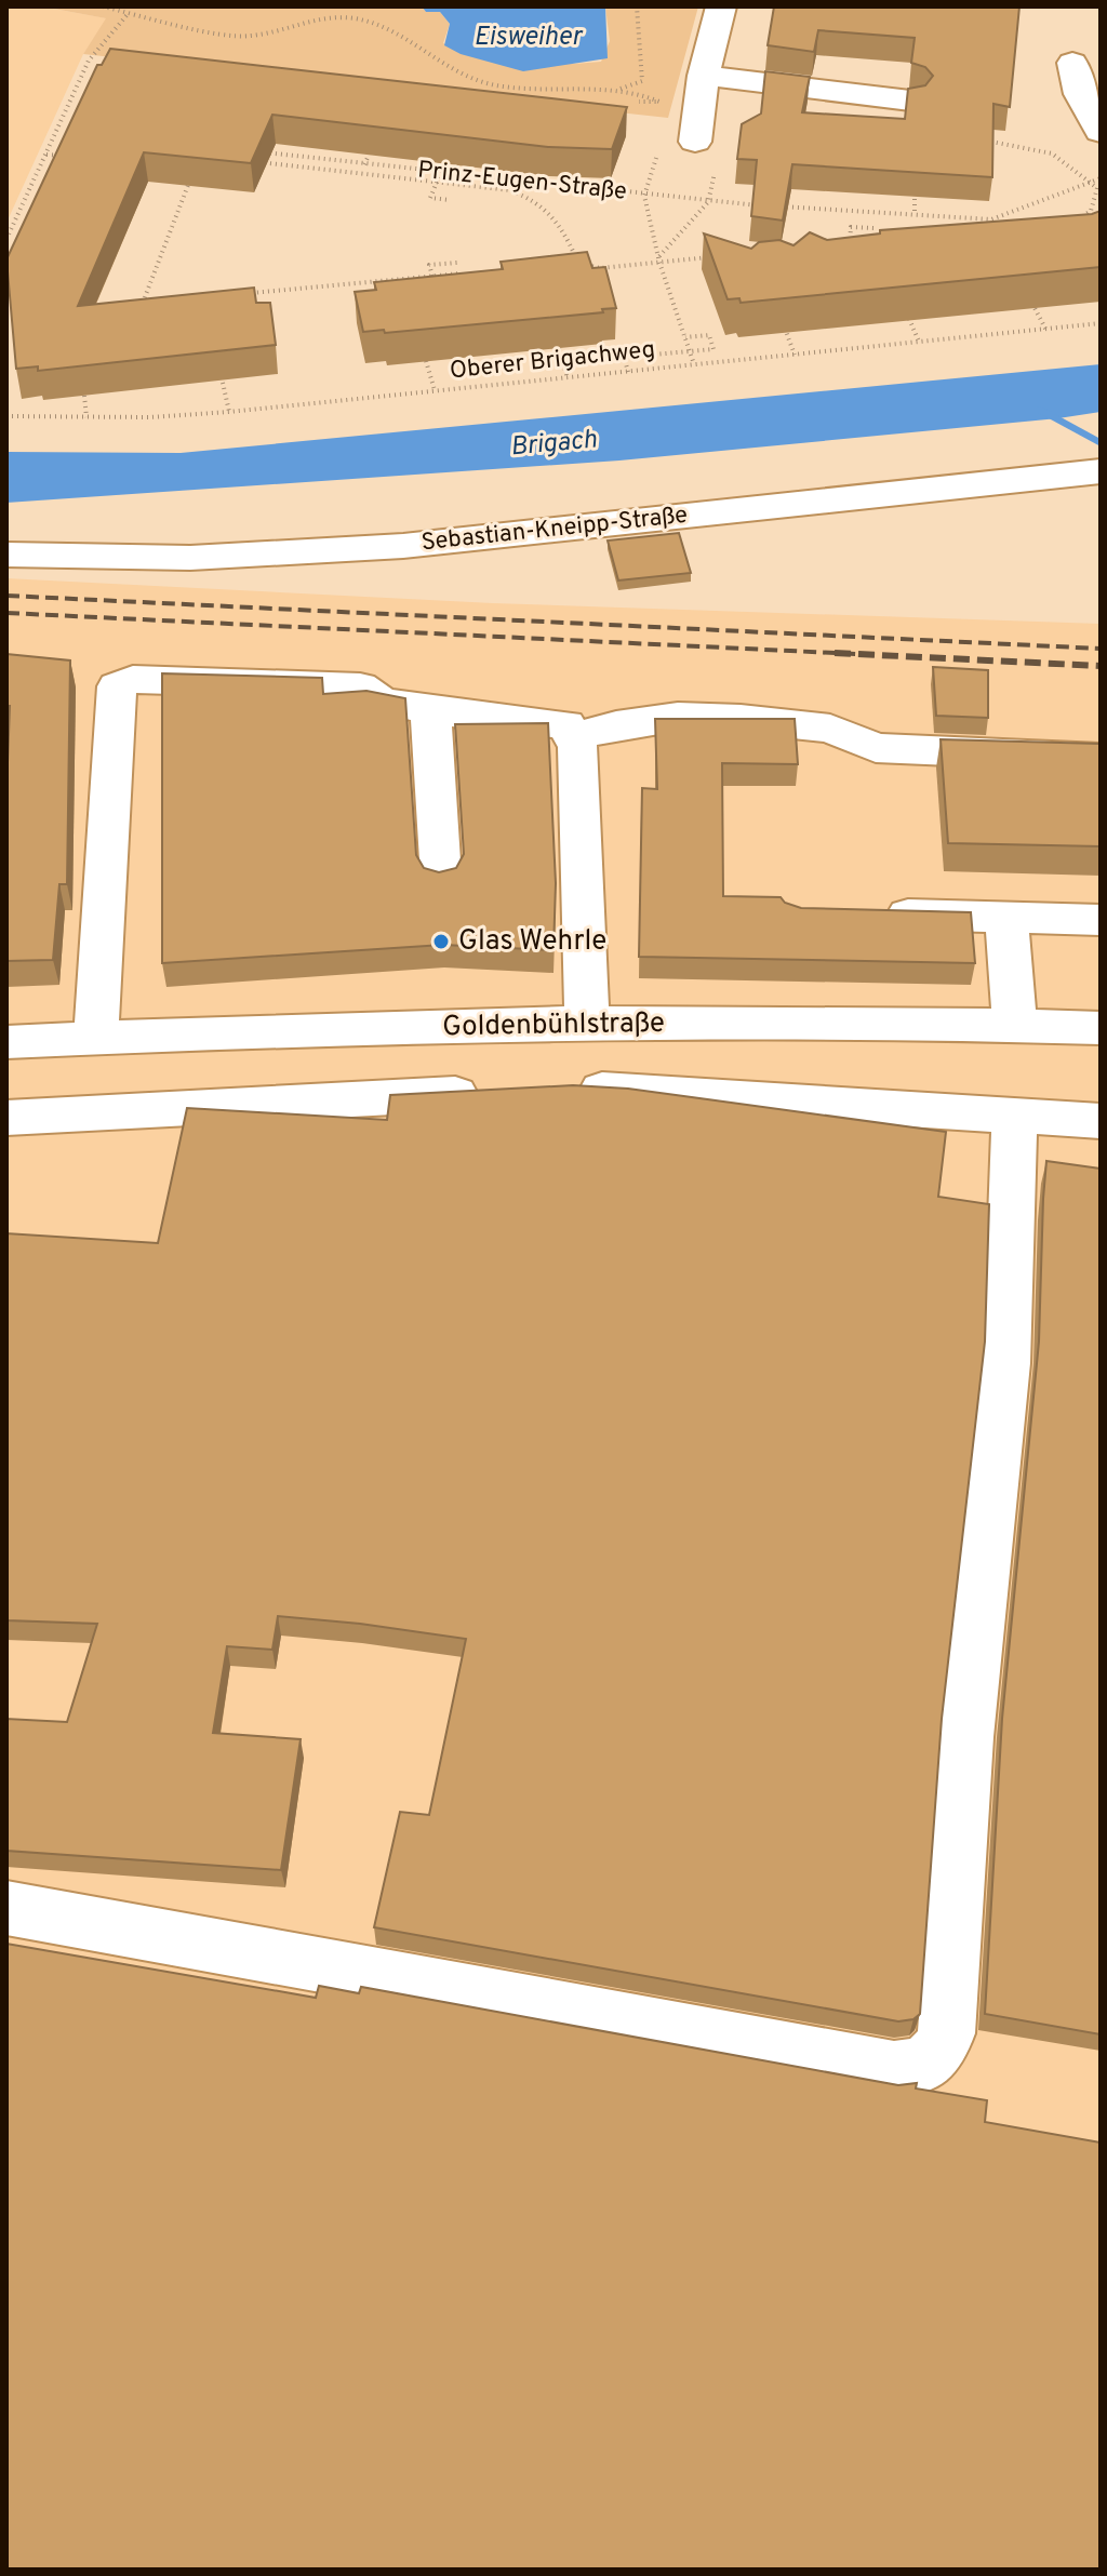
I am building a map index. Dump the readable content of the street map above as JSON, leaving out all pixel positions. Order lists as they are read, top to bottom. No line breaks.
{"streets":{"street":["Sebastian-Kneipp-Straße","Goldenbühlstraße"],"path":["Prinz-Eugen-Straße","Oberer Brigachweg"]},"water":["Eisweiher","Brigach"],"places":["Glas Wehrle"]}
